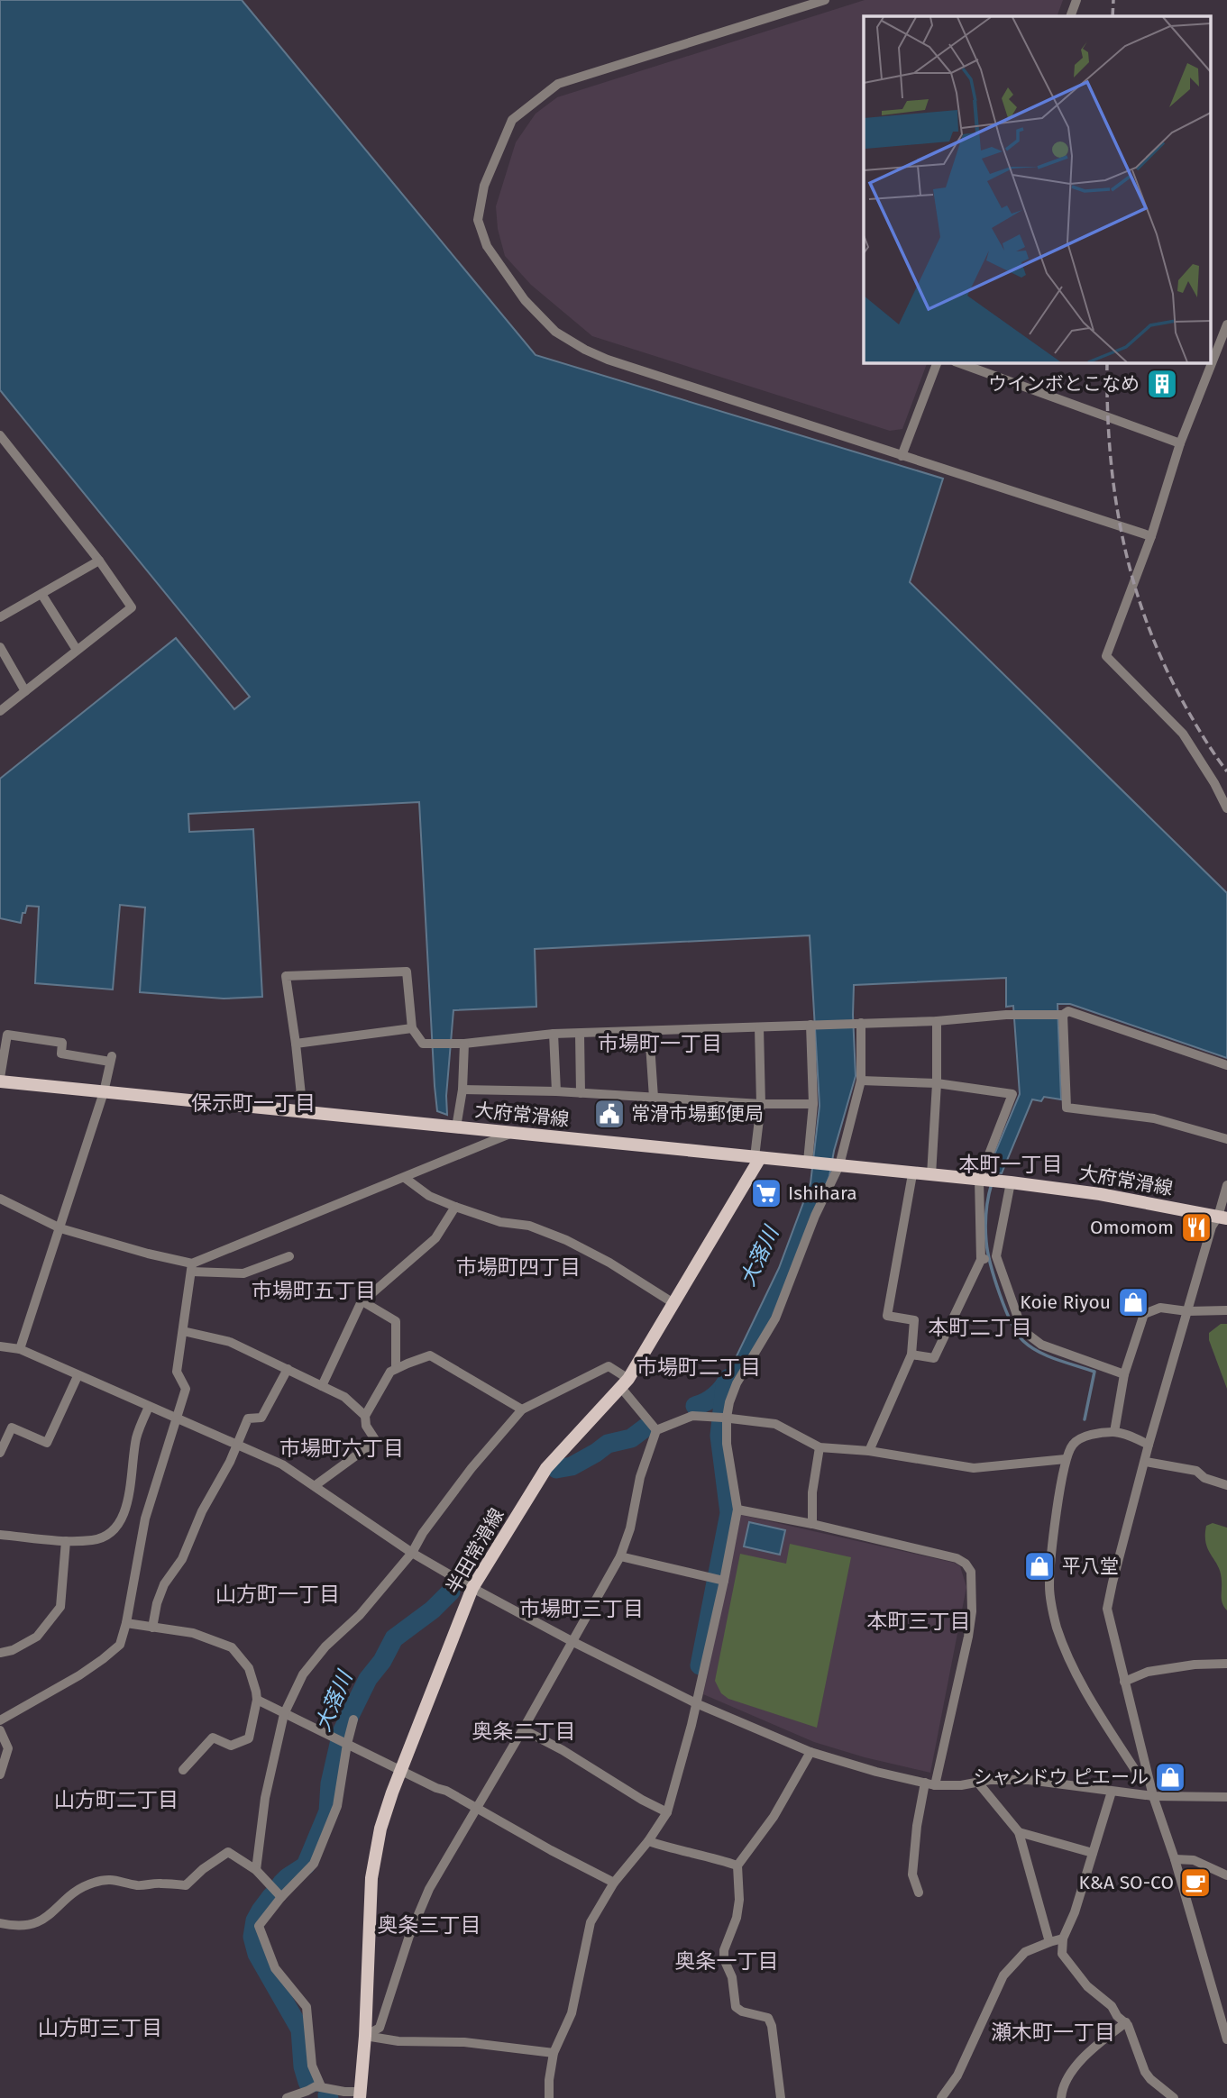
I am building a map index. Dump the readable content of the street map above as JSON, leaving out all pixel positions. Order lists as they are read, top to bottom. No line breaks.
{"streets":{"main road":["大府常滑線","半田常滑線"]},"crossings":[["大府常滑線","半田常滑線"]],"districts":["市場町一丁目","保示町一丁目","本町一丁目","市場町四丁目","市場町五丁目","本町二丁目","市場町二丁目","市場町六丁目","山方町一丁目","市場町三丁目","本町三丁目","奥条二丁目","山方町二丁目","奥条三丁目","奥条一丁目","山方町三丁目","瀬木町一丁目"],"water":["大落川"],"places":{"building":["ウインボとこなめ"],"public building":["常滑市場郵便局"],"supermarket":["Ishihara"],"restaurant":["Omomom"],"shop":["Koie Riyou","平八堂","シャンドウ ピエール"],"cafe":["K&A SO-CO"]}}
